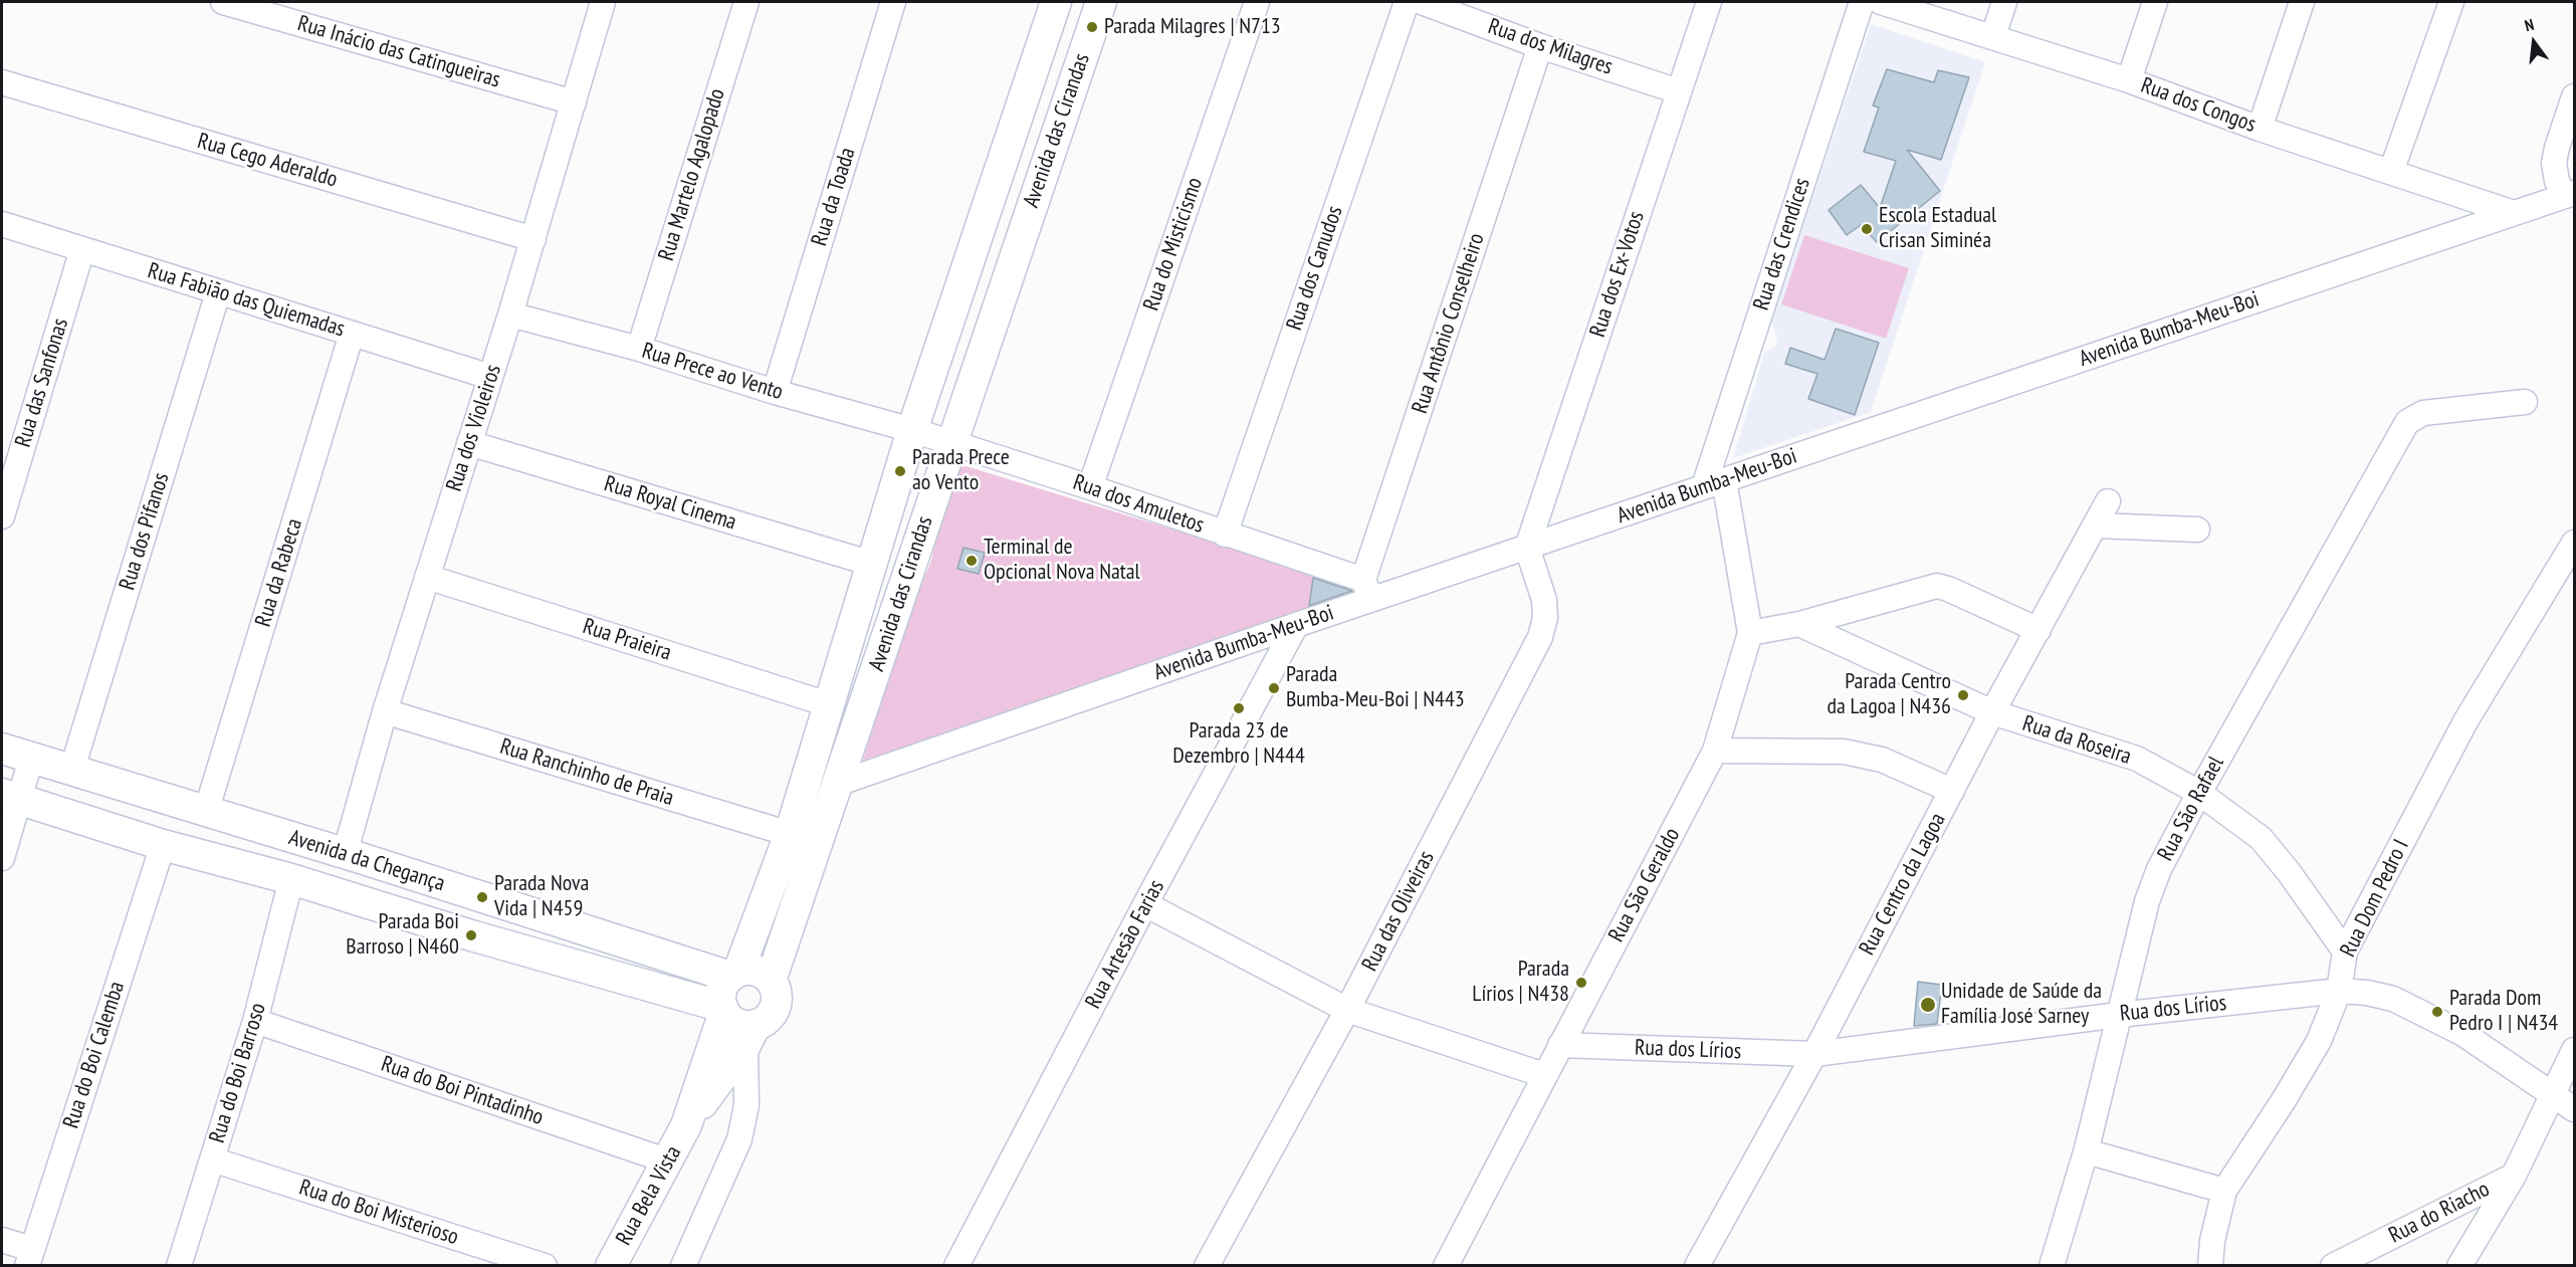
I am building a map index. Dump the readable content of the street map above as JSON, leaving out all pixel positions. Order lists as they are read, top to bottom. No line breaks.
{"streets":{"street":["Rua dos Milagres","Rua Inácio das Catingueiras","Rua dos Congos","Avenida das Cirandas","Rua Cego Aderaldo","Rua Martelo Agalopado","Rua da Toada","Rua do Misticismo","Rua das Crendices","Rua dos Canudos","Rua dos Ex-Votos","Rua Fabião das Quiemadas","Rua Antônio Conselheiro","Avenida Bumba-Meu-Boi","Rua Prece ao Vento","Rua das Sanfonas","Rua dos Violeiros","Rua Royal Cinema","Rua dos Amuletos","Rua dos Pifanos","Rua da Rabeca","Rua Praieira","Rua da Roseira","Rua Ranchinho de Praia","Rua São Rafael","Avenida da Chegança","Rua Centro da Lagoa","Rua São Geraldo","Rua Dom Pedro I","Rua das Oliveiras","Rua Artesão Farias","Rua dos Lírios","Rua do Boi Calemba","Rua do Boi Barroso","Rua do Boi Pintadinho","Rua Bela Vista","Rua do Boi Misterioso","Rua do Riacho"]},"crossings":[["Rua dos Milagres","Rua dos Ex-Votos"],["Rua dos Milagres","Rua Antônio Conselheiro"],["Rua Inácio das Catingueiras","Rua dos Violeiros"],["Rua dos Congos","Avenida Bumba-Meu-Boi"],["Avenida das Cirandas","Avenida Bumba-Meu-Boi"],["Avenida das Cirandas","Rua Prece ao Vento"],["Avenida das Cirandas","Rua Royal Cinema"],["Avenida das Cirandas","Rua dos Amuletos"],["Avenida das Cirandas","Rua Praieira"],["Avenida das Cirandas","Rua Ranchinho de Praia"],["Avenida das Cirandas","Avenida da Chegança"],["Rua Cego Aderaldo","Rua dos Violeiros"],["Rua Martelo Agalopado","Rua Prece ao Vento"],["Rua da Toada","Rua Prece ao Vento"],["Rua do Misticismo","Rua dos Amuletos"],["Rua das Crendices","Avenida Bumba-Meu-Boi"],["Rua das Crendices","Rua São Geraldo"],["Rua dos Canudos","Rua dos Amuletos"],["Rua dos Ex-Votos","Avenida Bumba-Meu-Boi"],["Rua dos Ex-Votos","Rua das Oliveiras"],["Rua Fabião das Quiemadas","Rua das Sanfonas"],["Rua Fabião das Quiemadas","Rua dos Violeiros"],["Rua Fabião das Quiemadas","Rua dos Pifanos"],["Rua Fabião das Quiemadas","Rua da Rabeca"],["Rua Antônio Conselheiro","Avenida Bumba-Meu-Boi"],["Rua Antônio Conselheiro","Rua dos Amuletos"],["Avenida Bumba-Meu-Boi","Rua dos Amuletos"],["Avenida Bumba-Meu-Boi","Rua São Geraldo"],["Avenida Bumba-Meu-Boi","Rua das Oliveiras"],["Avenida Bumba-Meu-Boi","Rua Artesão Farias"],["Rua Prece ao Vento","Rua dos Violeiros"],["Rua Prece ao Vento","Rua dos Amuletos"],["Rua dos Violeiros","Rua Royal Cinema"],["Rua dos Violeiros","Rua Praieira"],["Rua dos Violeiros","Rua Ranchinho de Praia"],["Rua dos Violeiros","Avenida da Chegança"],["Rua dos Pifanos","Avenida da Chegança"],["Rua da Rabeca","Avenida da Chegança"],["Rua da Roseira","Rua São Rafael"],["Rua da Roseira","Rua Centro da Lagoa"],["Rua da Roseira","Rua Dom Pedro I"],["Rua São Rafael","Rua dos Lírios"],["Avenida da Chegança","Rua do Boi Calemba"],["Avenida da Chegança","Rua do Boi Barroso"],["Rua Centro da Lagoa","Rua dos Lírios"],["Rua São Geraldo","Rua dos Lírios"],["Rua Dom Pedro I","Rua dos Lírios"],["Rua do Boi Barroso","Rua do Boi Pintadinho"],["Rua do Boi Barroso","Rua do Boi Misterioso"],["Rua do Boi Pintadinho","Rua Bela Vista"]],"places":["Parada Milagres | N713","Escola Estadual Crisan Siminéa","Parada Prece ao Vento","Terminal de Opcional Nova Natal","Parada Bumba-Meu-Boi | N443","Parada Centro da Lagoa | N436","Parada 23 de Dezembro | N444","Parada Nova Vida | N459","Parada Boi Barroso | N460","Parada Lírios | N438","Unidade de Saúde da Família José Sarney","Parada Dom Pedro I | N434"],"north":"top"}
